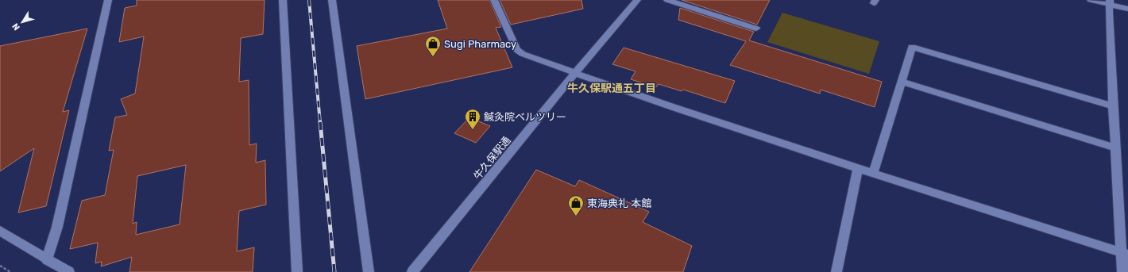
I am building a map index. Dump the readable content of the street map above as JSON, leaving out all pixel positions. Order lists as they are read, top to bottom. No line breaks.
{"streets":{"street":["牛久保駅通"]},"districts":["牛久保駅通五丁目"],"places":{"shop":["Sugi Pharmacy","東海典礼 本館"],"building":["鍼灸院ベルツリー"]},"north":"bottom left"}
